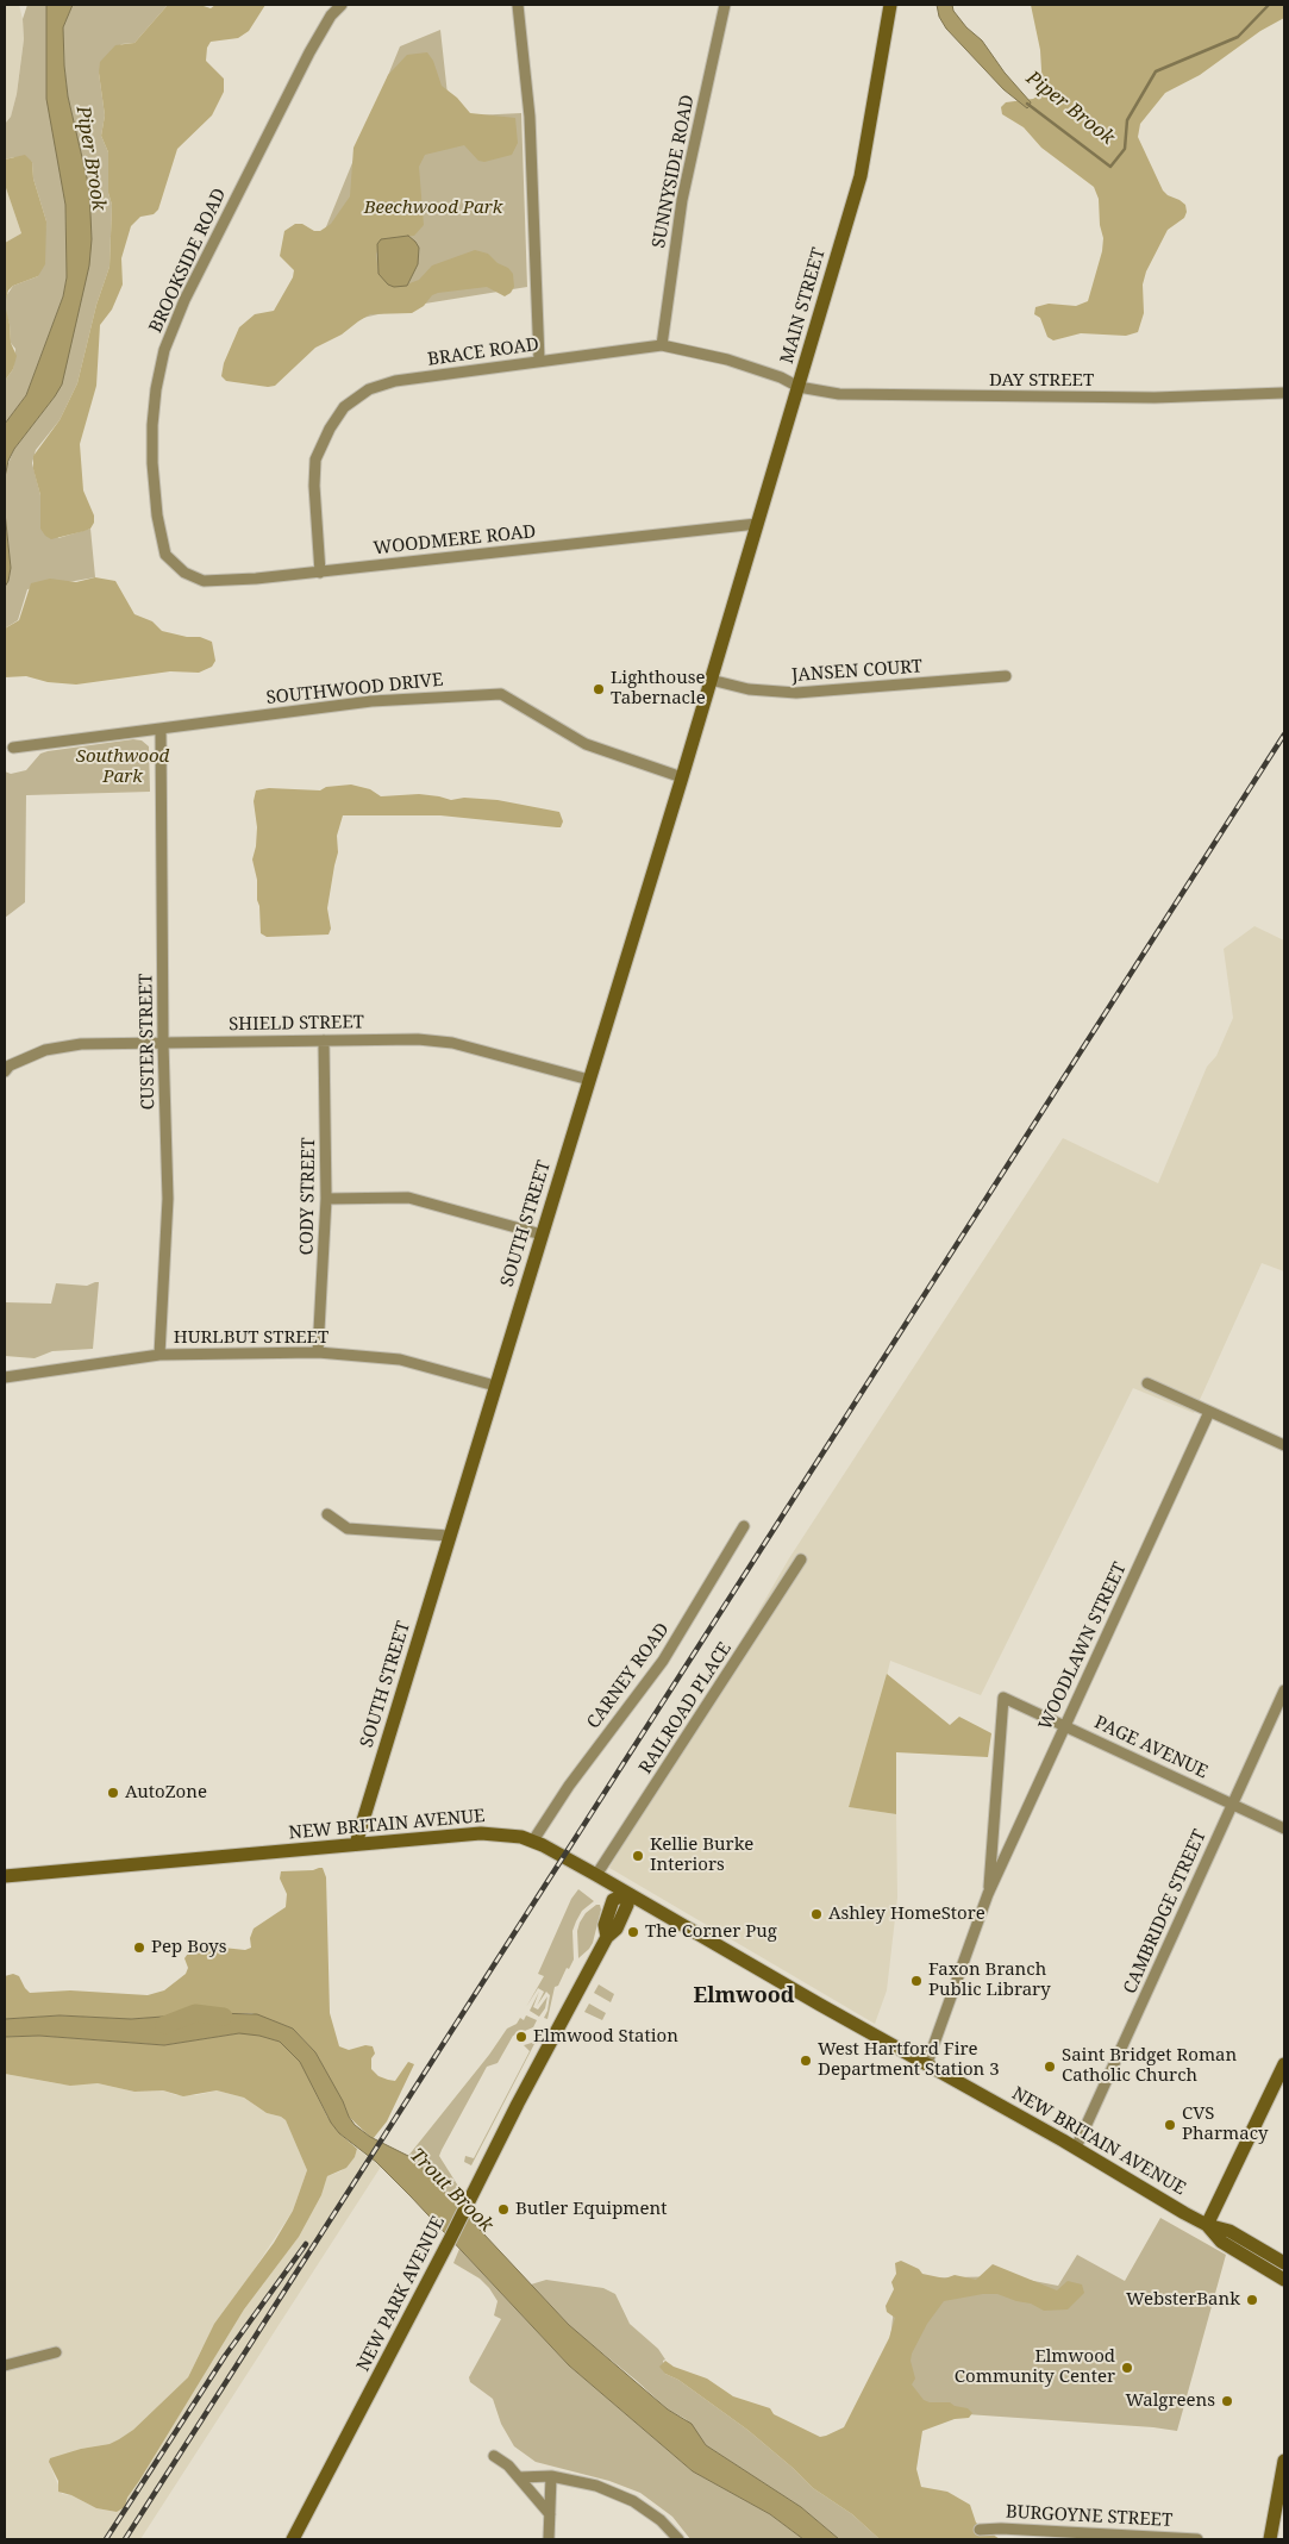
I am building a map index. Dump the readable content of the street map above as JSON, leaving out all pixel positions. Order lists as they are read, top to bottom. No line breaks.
{"streets":{"main road":["MAIN STREET","SOUTH STREET","NEW BRITAIN AVENUE","NEW PARK AVENUE"],"street":["SUNNYSIDE ROAD","BROOKSIDE ROAD","BRACE ROAD","DAY STREET","WOODMERE ROAD","JANSEN COURT","SOUTHWOOD DRIVE","SHIELD STREET","CUSTER STREET","CODY STREET","HURLBUT STREET","WOODLAWN STREET","CARNEY ROAD","RAILROAD PLACE","PAGE AVENUE","CAMBRIDGE STREET","BURGOYNE STREET"]},"crossings":[["SUNNYSIDE ROAD","BRACE ROAD"],["BROOKSIDE ROAD","WOODMERE ROAD"],["MAIN STREET","BRACE ROAD"],["MAIN STREET","DAY STREET"],["MAIN STREET","WOODMERE ROAD"],["MAIN STREET","SOUTH STREET"],["BRACE ROAD","DAY STREET"],["BRACE ROAD","WOODMERE ROAD"],["JANSEN COURT","SOUTH STREET"],["SOUTHWOOD DRIVE","CUSTER STREET"],["SOUTHWOOD DRIVE","SOUTH STREET"],["SHIELD STREET","CUSTER STREET"],["SHIELD STREET","CODY STREET"],["SHIELD STREET","SOUTH STREET"],["CUSTER STREET","HURLBUT STREET"],["CODY STREET","HURLBUT STREET"],["SOUTH STREET","HURLBUT STREET"],["SOUTH STREET","NEW BRITAIN AVENUE"],["WOODLAWN STREET","PAGE AVENUE"],["WOODLAWN STREET","NEW BRITAIN AVENUE"],["CARNEY ROAD","NEW BRITAIN AVENUE"],["RAILROAD PLACE","NEW BRITAIN AVENUE"],["PAGE AVENUE","CAMBRIDGE STREET"],["NEW BRITAIN AVENUE","CAMBRIDGE STREET"],["NEW BRITAIN AVENUE","NEW PARK AVENUE"]],"districts":["Elmwood"],"water":["Piper Brook","Trout Brook"],"parks":["Beechwood Park","Southwood Park"],"places":["Lighthouse Tabernacle","AutoZone","Kellie Burke Interiors","Ashley HomeStore","The Corner Pug","Pep Boys","Faxon Branch Public Library","Elmwood Station","West Hartford Fire Department Station 3","Saint Bridget Roman Catholic Church","CVS Pharmacy","Butler Equipment","WebsterBank","Elmwood Community Center","Walgreens"]}
